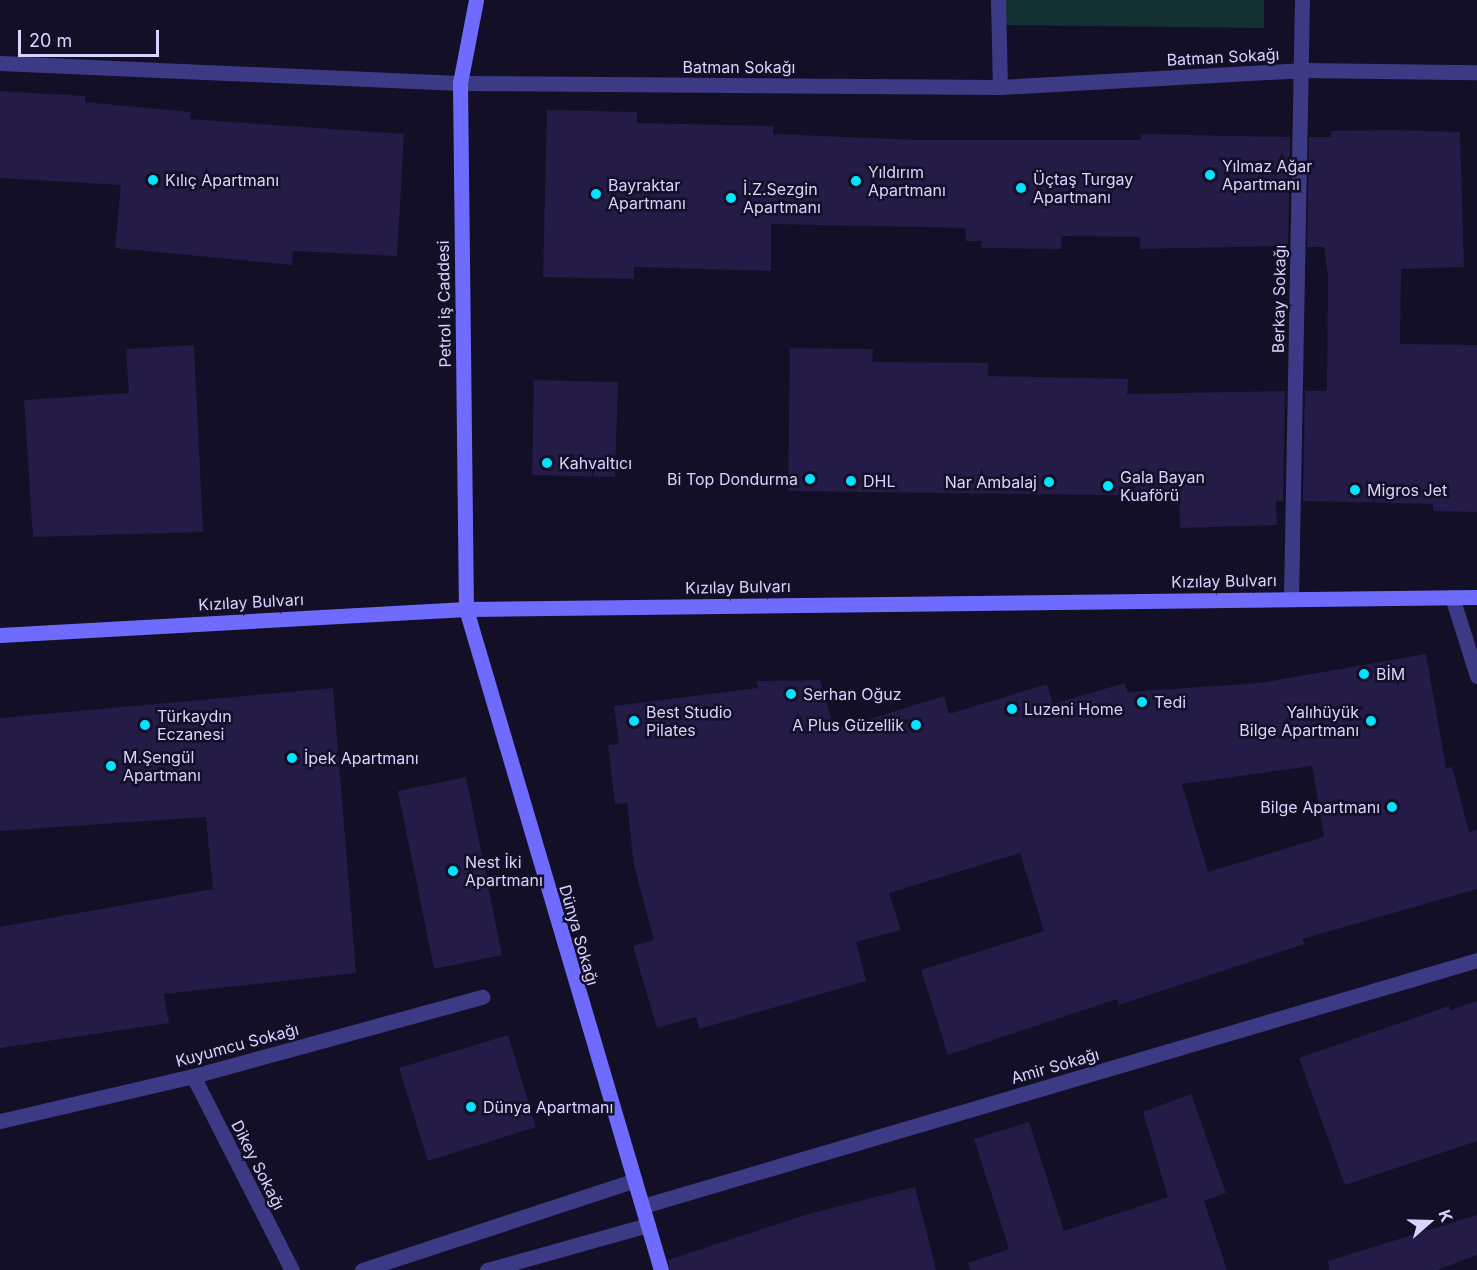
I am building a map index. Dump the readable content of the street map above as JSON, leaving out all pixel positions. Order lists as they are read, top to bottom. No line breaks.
{"streets":{"street":["Batman Sokağı","Berkay Sokağı","Petrol iş Caddesi","Kızılay Bulvarı","Dünya Sokağı","Kuyumcu Sokağı","Amir Sokağı","Dikey Sokağı"]},"crossings":[["Batman Sokağı","Berkay Sokağı"],["Batman Sokağı","Petrol iş Caddesi"],["Berkay Sokağı","Kızılay Bulvarı"],["Petrol iş Caddesi","Kızılay Bulvarı"],["Petrol iş Caddesi","Dünya Sokağı"],["Kızılay Bulvarı","Dünya Sokağı"],["Dünya Sokağı","Amir Sokağı"],["Kuyumcu Sokağı","Dikey Sokağı"]],"places":["Yılmaz Ağar Apartmanı","Kılıç Apartmanı","Yıldırım Apartmanı","Üçtaş Turgay Apartmanı","Bayraktar Apartmanı","İ.Z.Sezgin Apartmanı","Kahvaltıcı","Bi Top Dondurma","DHL","Nar Ambalaj","Gala Bayan Kuaförü","Migros Jet","BİM","Serhan Oğuz","Tedi","Luzeni Home","Best Studio Pilates","Yalıhüyük Bilge Apartmanı","Türkaydın Eczanesi","A Plus Güzellik","İpek Apartmanı","M.Şengül Apartmanı","Bilge Apartmanı","Nest İki Apartmanı","Dünya Apartmanı"],"scale_bar":"20 m","north":"right"}
